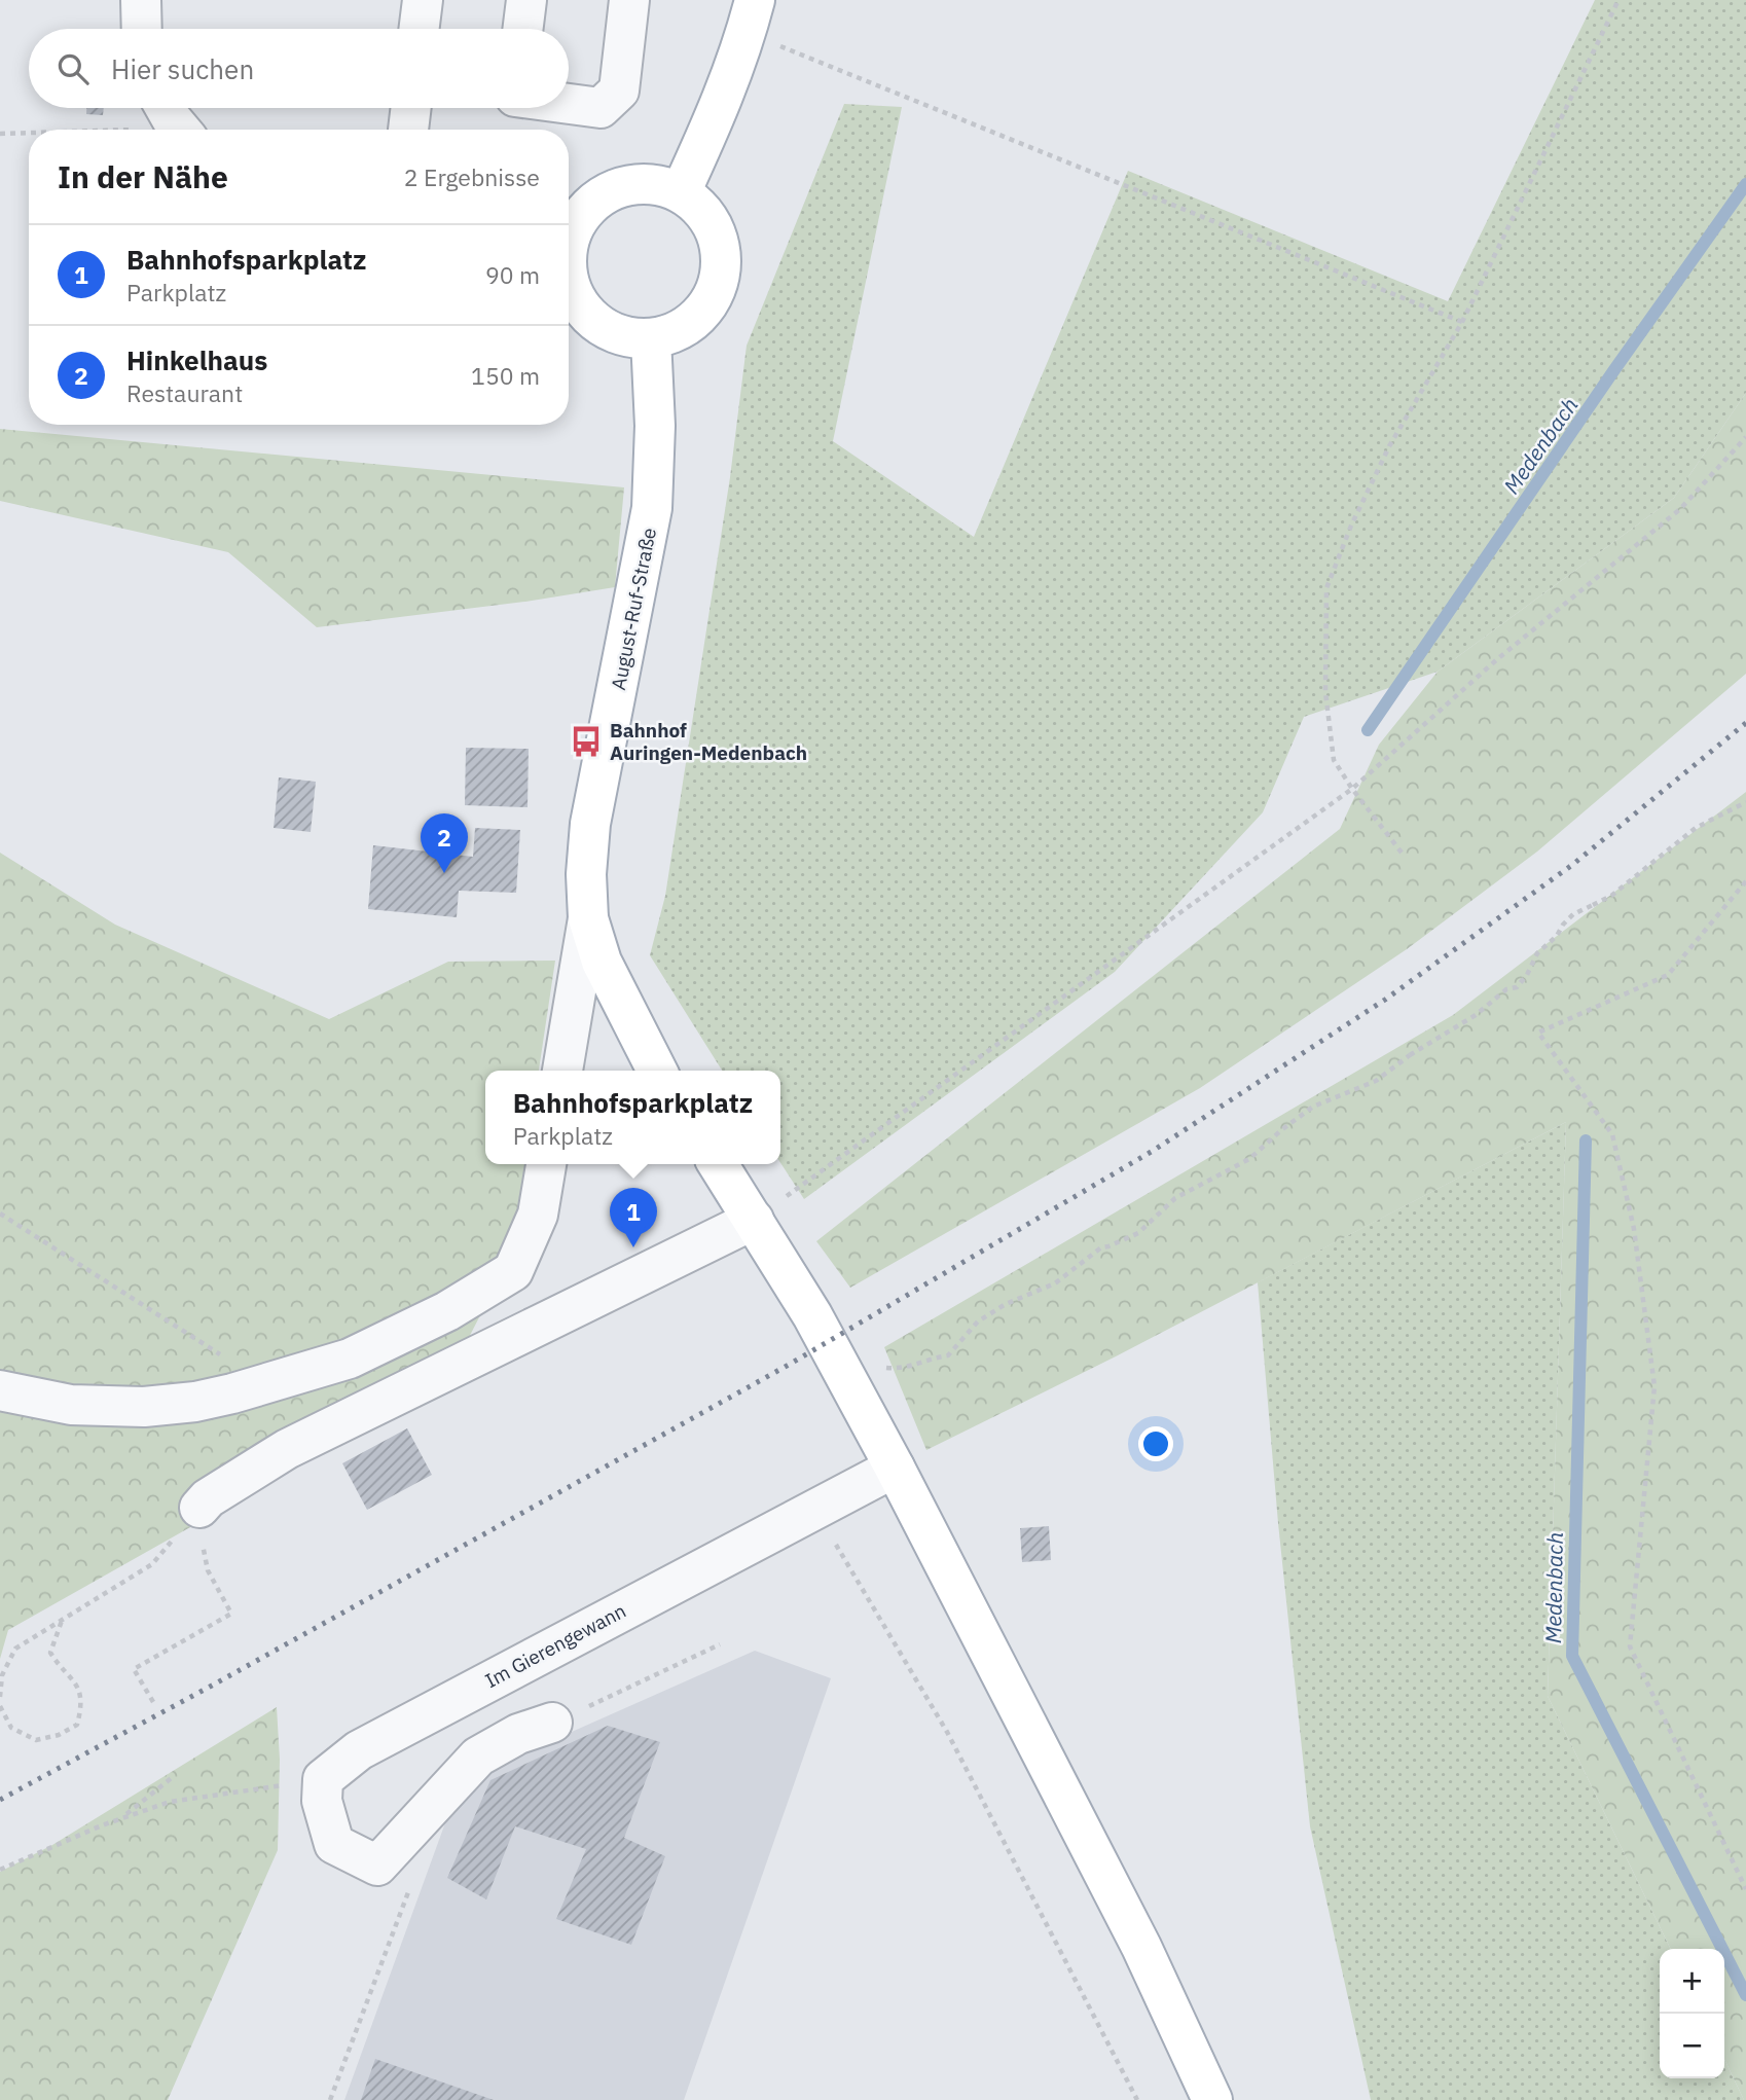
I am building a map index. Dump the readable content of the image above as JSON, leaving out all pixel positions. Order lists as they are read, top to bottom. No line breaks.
{"streets":{"main road":["August-Ruf-Straße"],"street":["Im Gierengewann"]},"water":["Medenbach"],"places":{"bus stop":["Bahnhof Auringen-Medenbach"]},"page":{"search":"Hier suchen","heading":["In der Nähe","2 Ergebnisse"],"list":[{"mark":"1","name":"Bahnhofsparkplatz","note":"Parkplatz","value":"90 m"},{"mark":"2","name":"Hinkelhaus","note":"Restaurant","value":"150 m"}],"pins":["2","1"],"popup":["Bahnhofsparkplatz","Parkplatz"],"map_buttons":["+","−"]}}
